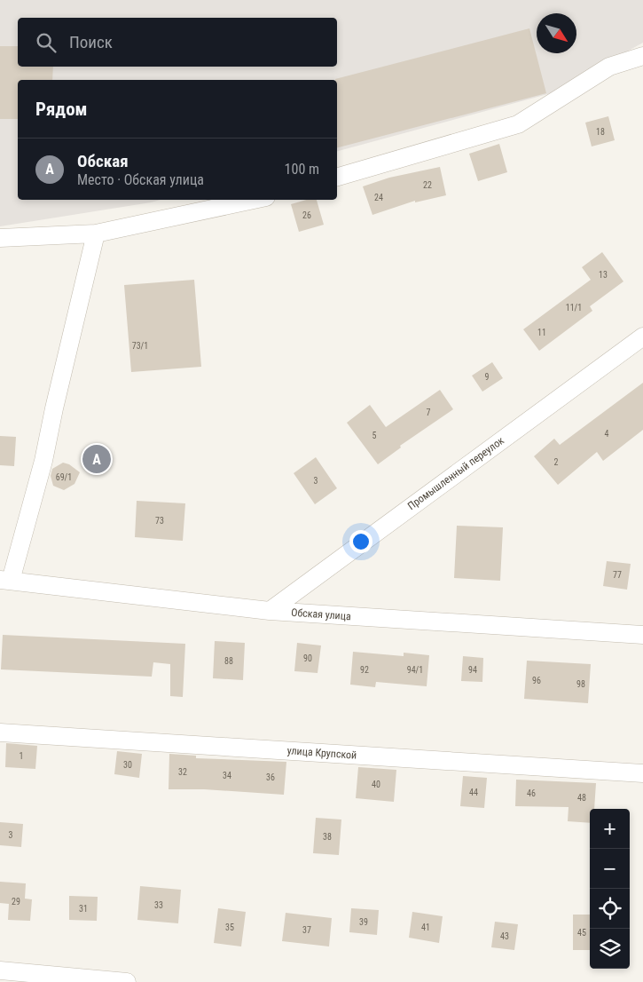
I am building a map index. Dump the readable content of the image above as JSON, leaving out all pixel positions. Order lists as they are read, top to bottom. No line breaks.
{"streets":{"street":["Промышленный переулок","Обская улица","улица Крупской"]},"crossings":[["Промышленный переулок","Обская улица"]],"house_numbers":["18","22","24","26","13","11/1","11","73/1","9","7","4","5","2","69/1","3","73","77","90","88","92","94/1","94","96","98","1","30","32","34","36","40","44","46","48","3","38","29","33","31","39","35","41","37","45","43"],"north":"bottom right","page":{"search":"Поиск","heading":"Рядом","list":[{"mark":"A","name":"Обская","note":"Место · Обская улица","value":"100 m"}],"pins":"A","map_buttons":["+","−"]}}
